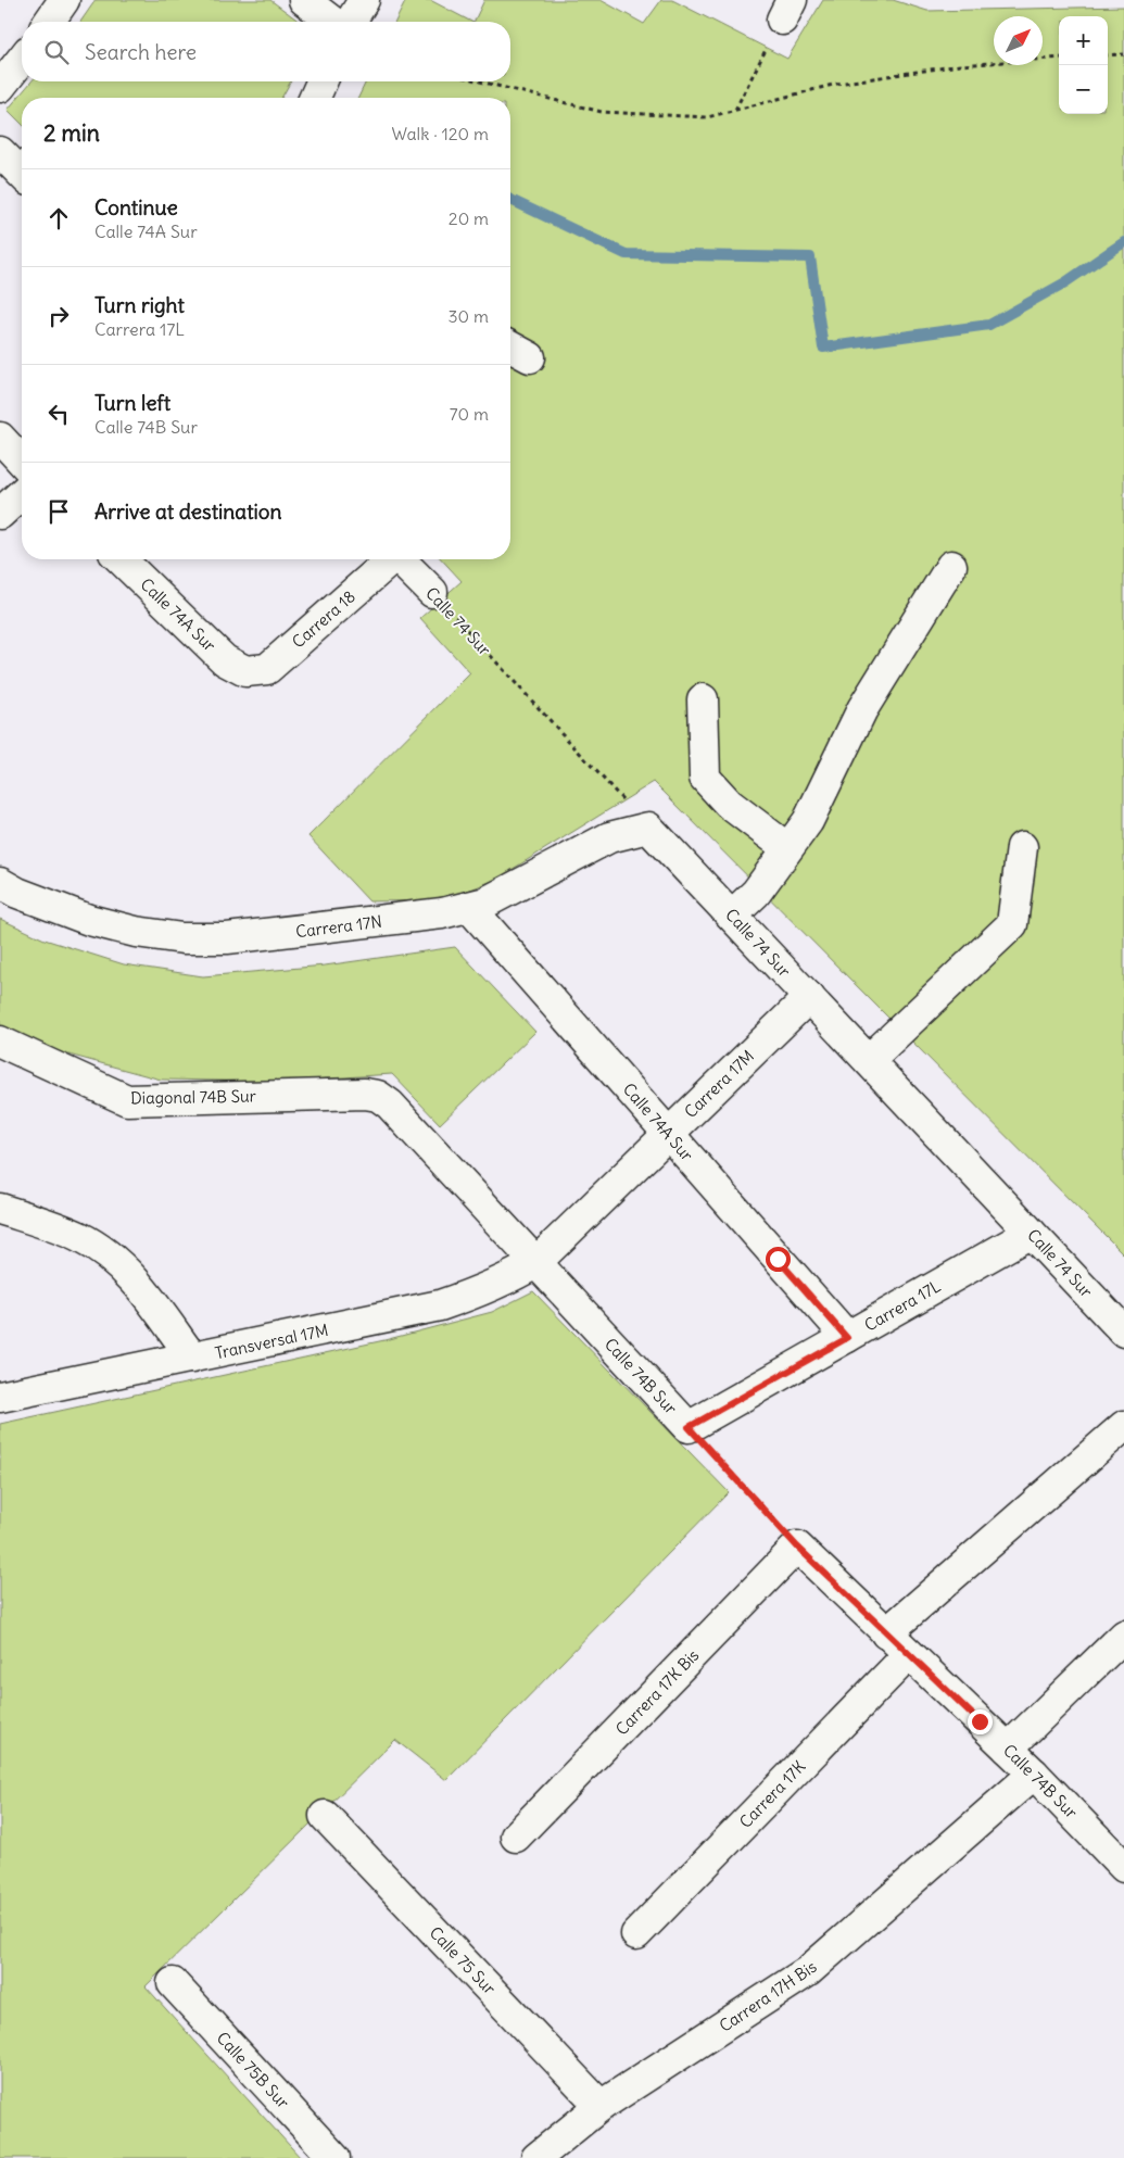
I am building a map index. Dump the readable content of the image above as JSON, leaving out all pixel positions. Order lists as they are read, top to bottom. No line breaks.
{"streets":{"street":["Calle 74A Sur","Carrera 18","Calle 74 Sur","Carrera 17N","Carrera 17M","Diagonal 74B Sur","Carrera 17L","Transversal 17M","Calle 74B Sur","Carrera 17K Bis","Carrera 17K","Calle 75 Sur","Carrera 17H Bis","Calle 75B Sur"]},"crossings":[["Calle 74A Sur","Carrera 18"],["Calle 74A Sur","Carrera 17N"],["Calle 74A Sur","Carrera 17M"],["Calle 74A Sur","Carrera 17L"],["Calle 74 Sur","Carrera 17N"],["Calle 74 Sur","Carrera 17M"],["Calle 74 Sur","Carrera 17L"],["Carrera 17M","Transversal 17M"],["Carrera 17M","Calle 74B Sur"],["Diagonal 74B Sur","Calle 74B Sur"],["Carrera 17L","Calle 74B Sur"],["Transversal 17M","Calle 74B Sur"],["Calle 74B Sur","Carrera 17K Bis"],["Calle 74B Sur","Carrera 17K"],["Calle 74B Sur","Carrera 17H Bis"],["Calle 75 Sur","Carrera 17H Bis"]],"north":"top right","page":{"map_buttons":["+","−"],"search":"Search here","heading":["2 min","Walk · 120 m"],"list":[["Continue","Calle 74A Sur","20 m"],["Turn right","Carrera 17L","30 m"],["Turn left","Calle 74B Sur","70 m"],"Arrive at destination"]}}
